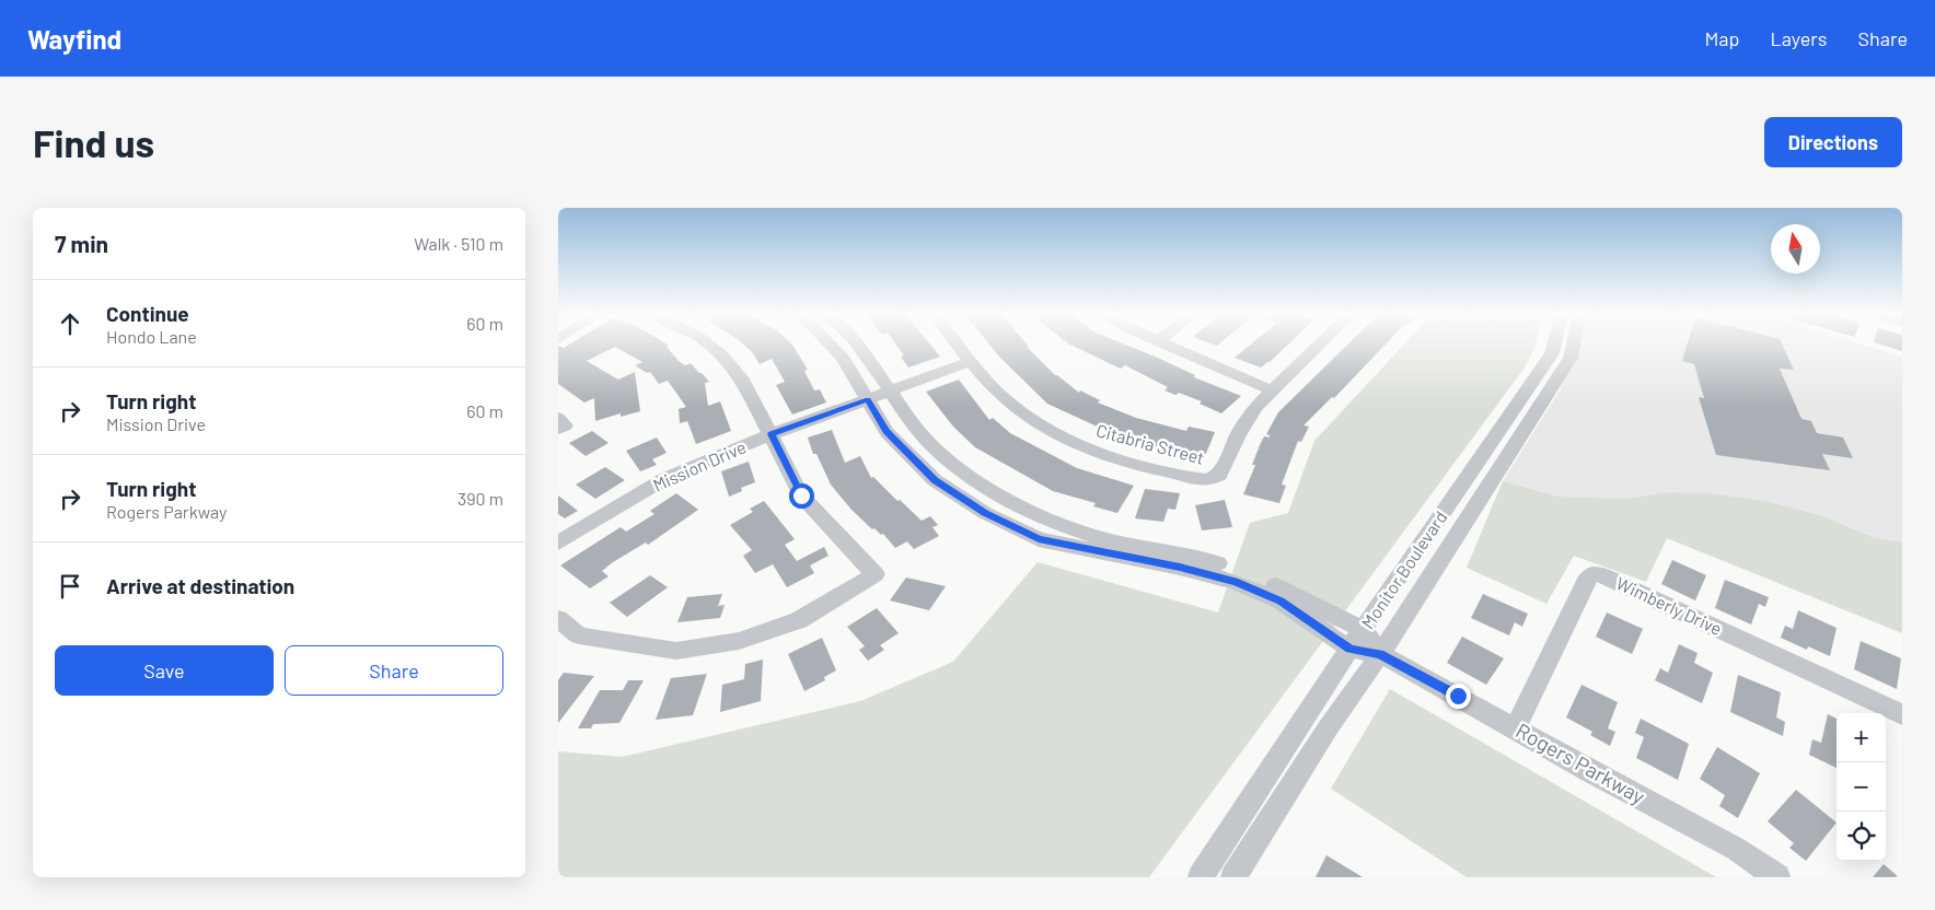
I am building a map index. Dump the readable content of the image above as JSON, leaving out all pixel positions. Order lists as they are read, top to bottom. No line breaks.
{"streets":{"street":["Citabria Street","Mission Drive","Monitor Boulevard","Wimberly Drive","Rogers Parkway"]},"crossings":[["Citabria Street","Mission Drive"],["Mission Drive","Rogers Parkway"],["Monitor Boulevard","Rogers Parkway"],["Wimberly Drive","Rogers Parkway"]],"north":"top","page":{"header":"Wayfind","nav":["Map","Layers","Share"],"buttons":["Directions",["Save","Share"]],"title":"Find us","heading":["7 min","Walk · 510 m"],"list":[["Continue","Hondo Lane","60 m"],["Turn right","Mission Drive","60 m"],["Turn right","Rogers Parkway","390 m"],"Arrive at destination"],"map_buttons":["+","−"]}}
